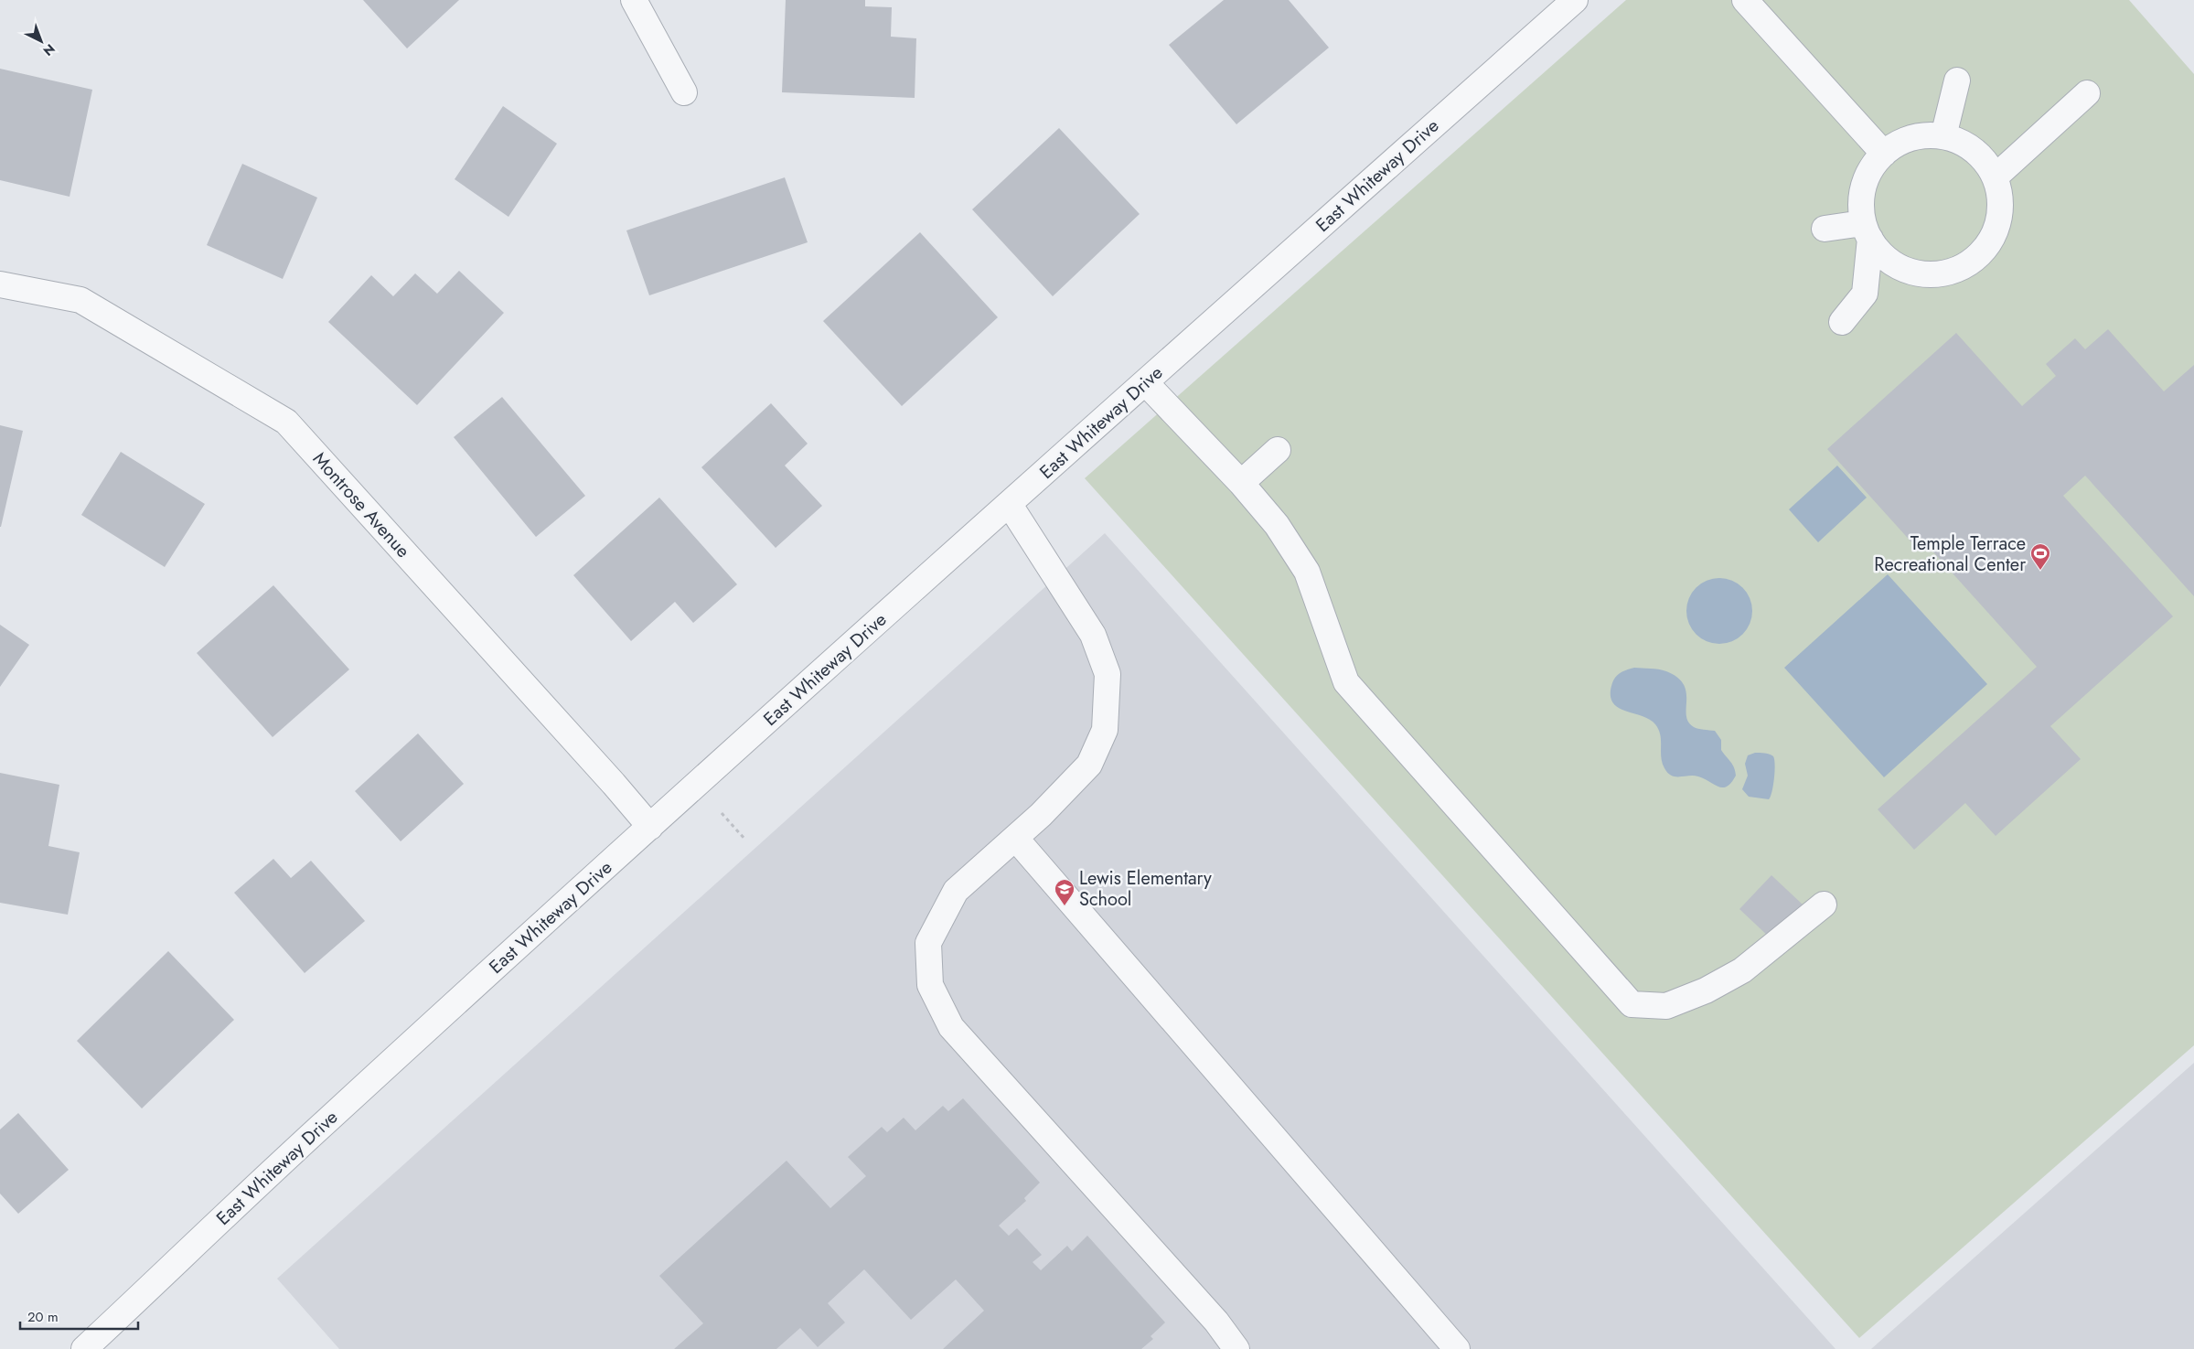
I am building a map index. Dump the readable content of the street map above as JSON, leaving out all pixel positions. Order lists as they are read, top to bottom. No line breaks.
{"streets":{"street":["East Whiteway Drive","Montrose Avenue"]},"crossings":[["East Whiteway Drive","Montrose Avenue"]],"places":{"sports":["Temple Terrace Recreational Center"],"school or university":["Lewis Elementary School"]},"scale_bar":"20 m","north":"bottom right"}
